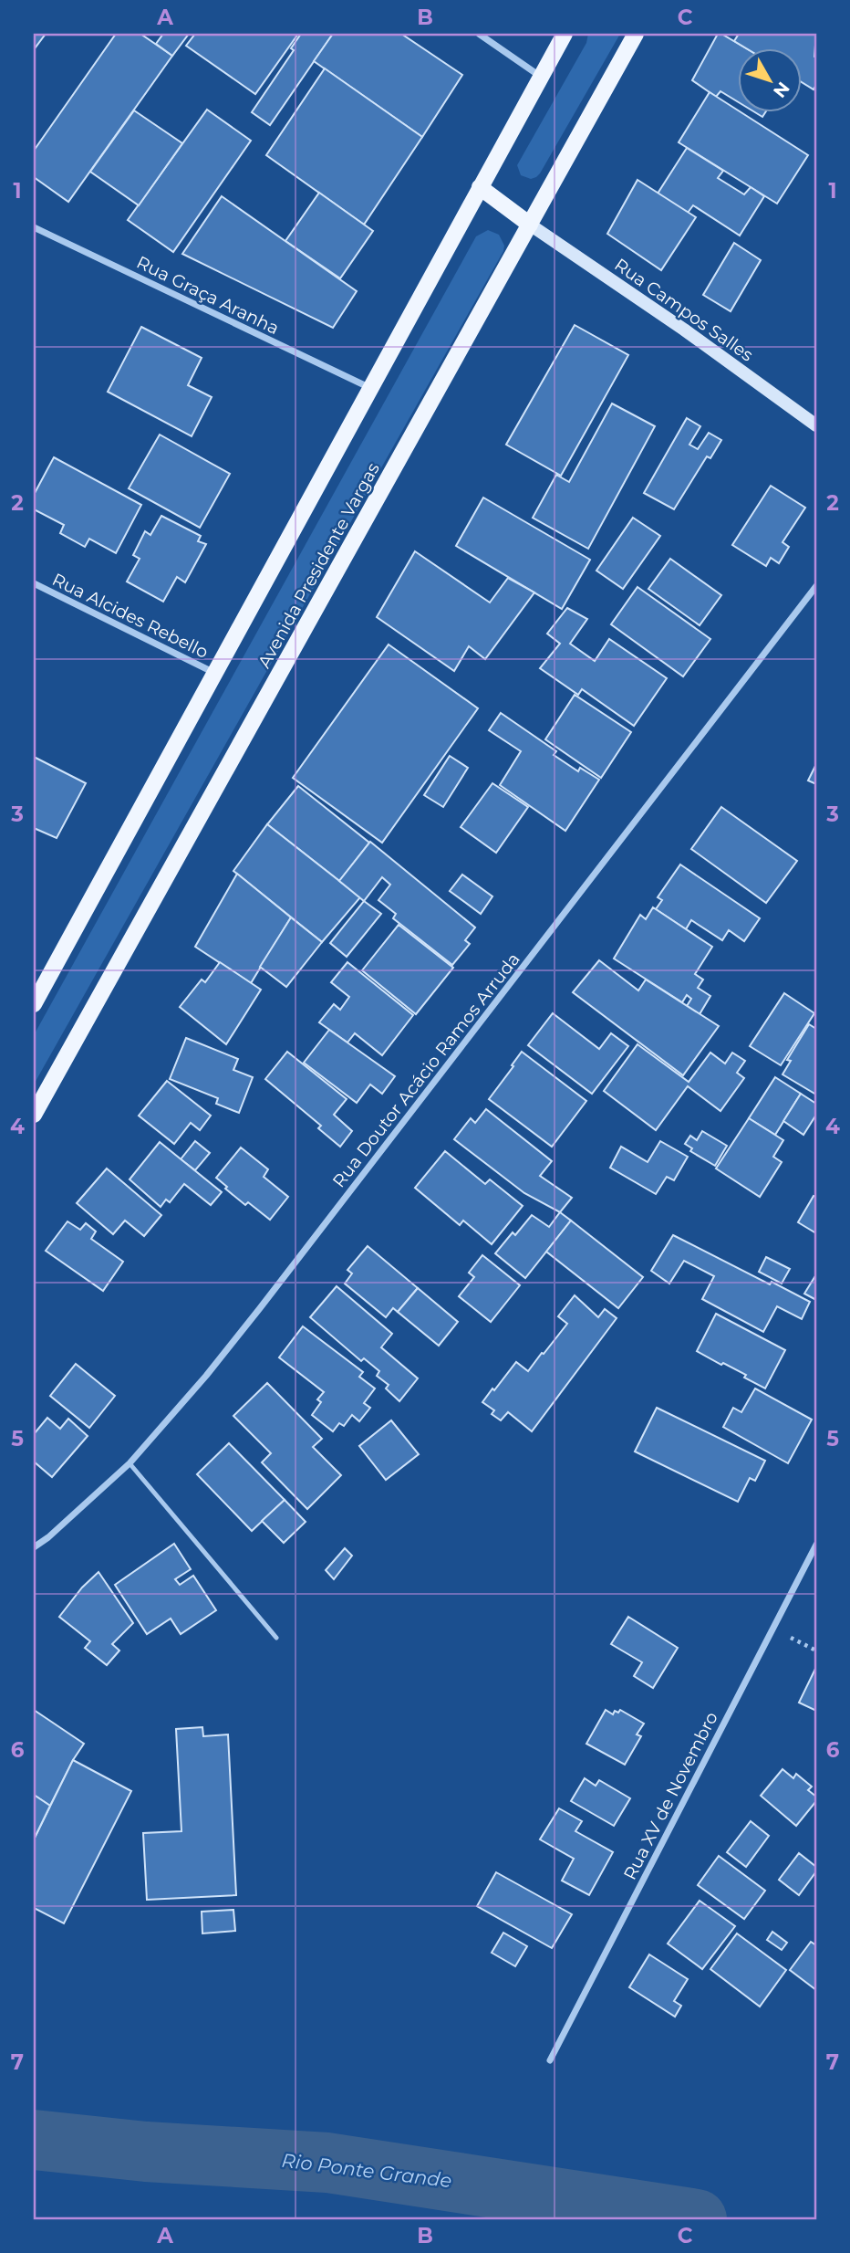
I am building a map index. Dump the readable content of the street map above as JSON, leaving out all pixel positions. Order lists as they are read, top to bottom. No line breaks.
{"streets":{"main road":["Rua Campos Salles","Avenida Presidente Vargas"],"street":["Rua Graça Aranha","Rua Alcides Rebello","Rua Doutor Acácio Ramos Arruda","Rua XV de Novembro"]},"crossings":[["Rua Campos Salles","Avenida Presidente Vargas"]],"water":["Rio Ponte Grande"],"north":"bottom right","grid":{"columns":["A","B","C"],"rows":["1","2","3","4","5","6","7"]}}
